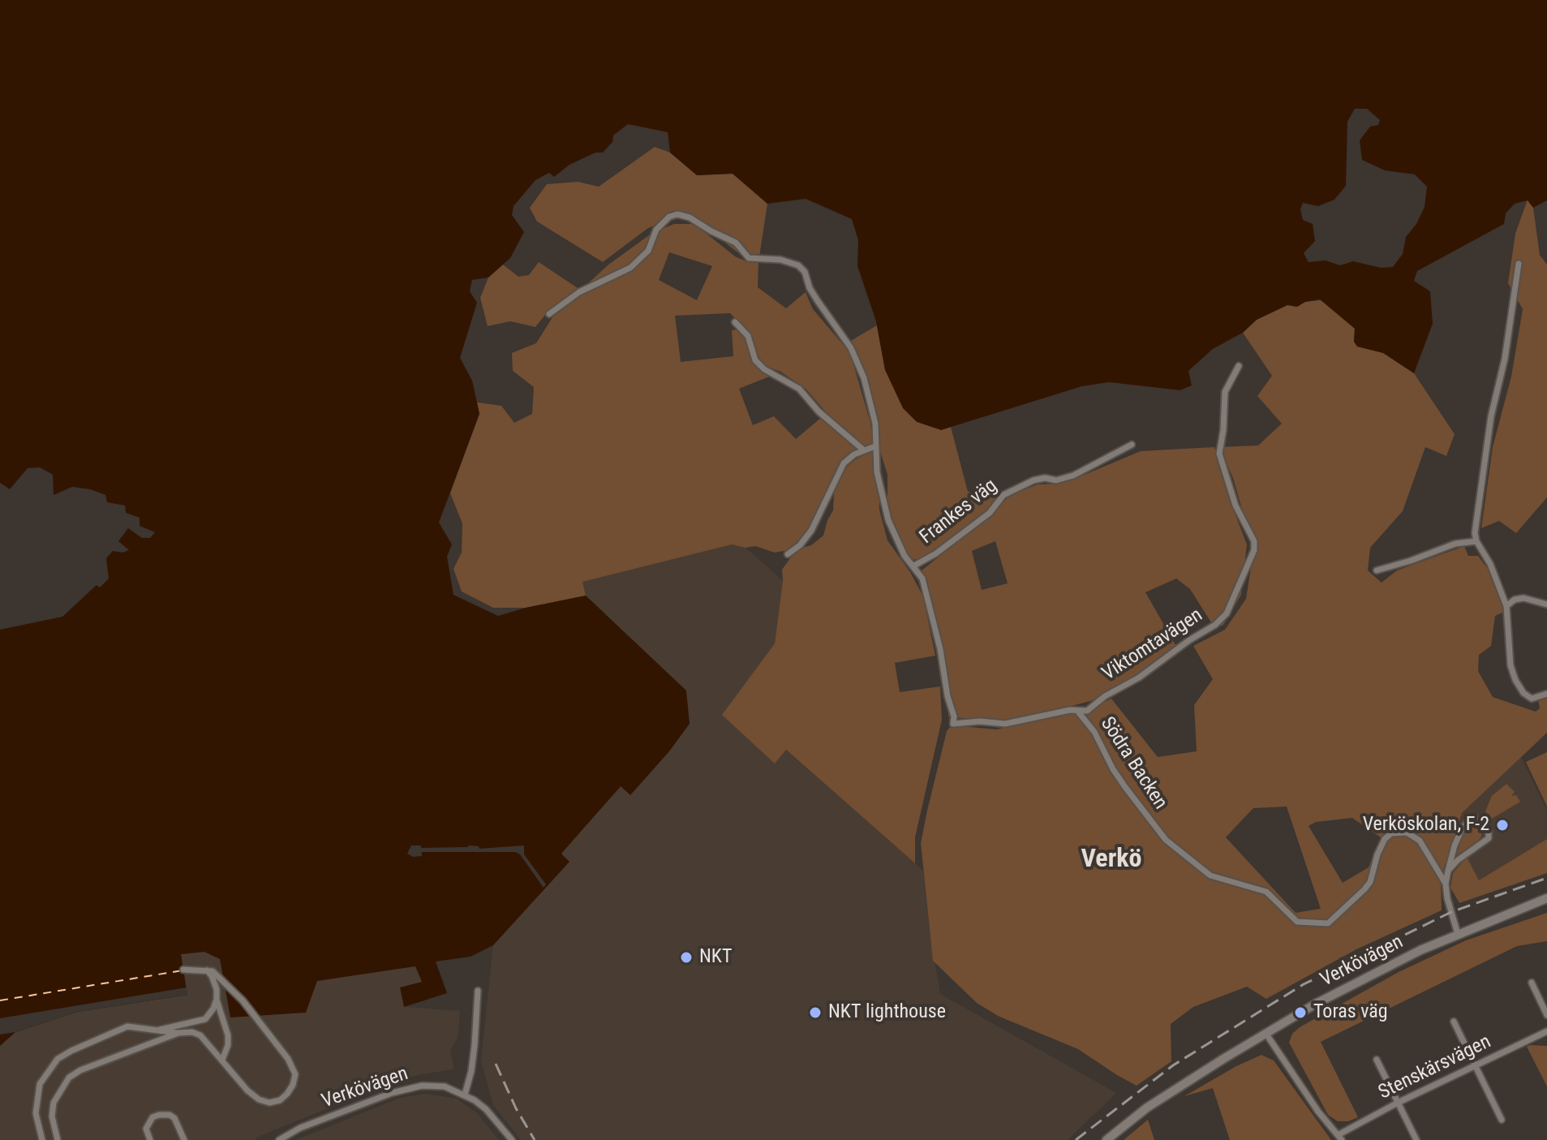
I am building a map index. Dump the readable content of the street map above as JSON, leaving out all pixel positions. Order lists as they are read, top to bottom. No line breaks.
{"streets":{"main road":["Verkövägen"],"street":["Frankes väg","Viktomtavägen","Södra Backen","Stenskärsvägen"]},"crossings":[["Frankes väg","Viktomtavägen"],["Viktomtavägen","Södra Backen"]],"districts":["Verkö"],"places":["Verköskolan, F-2","NKT","NKT lighthouse","Toras väg"]}
